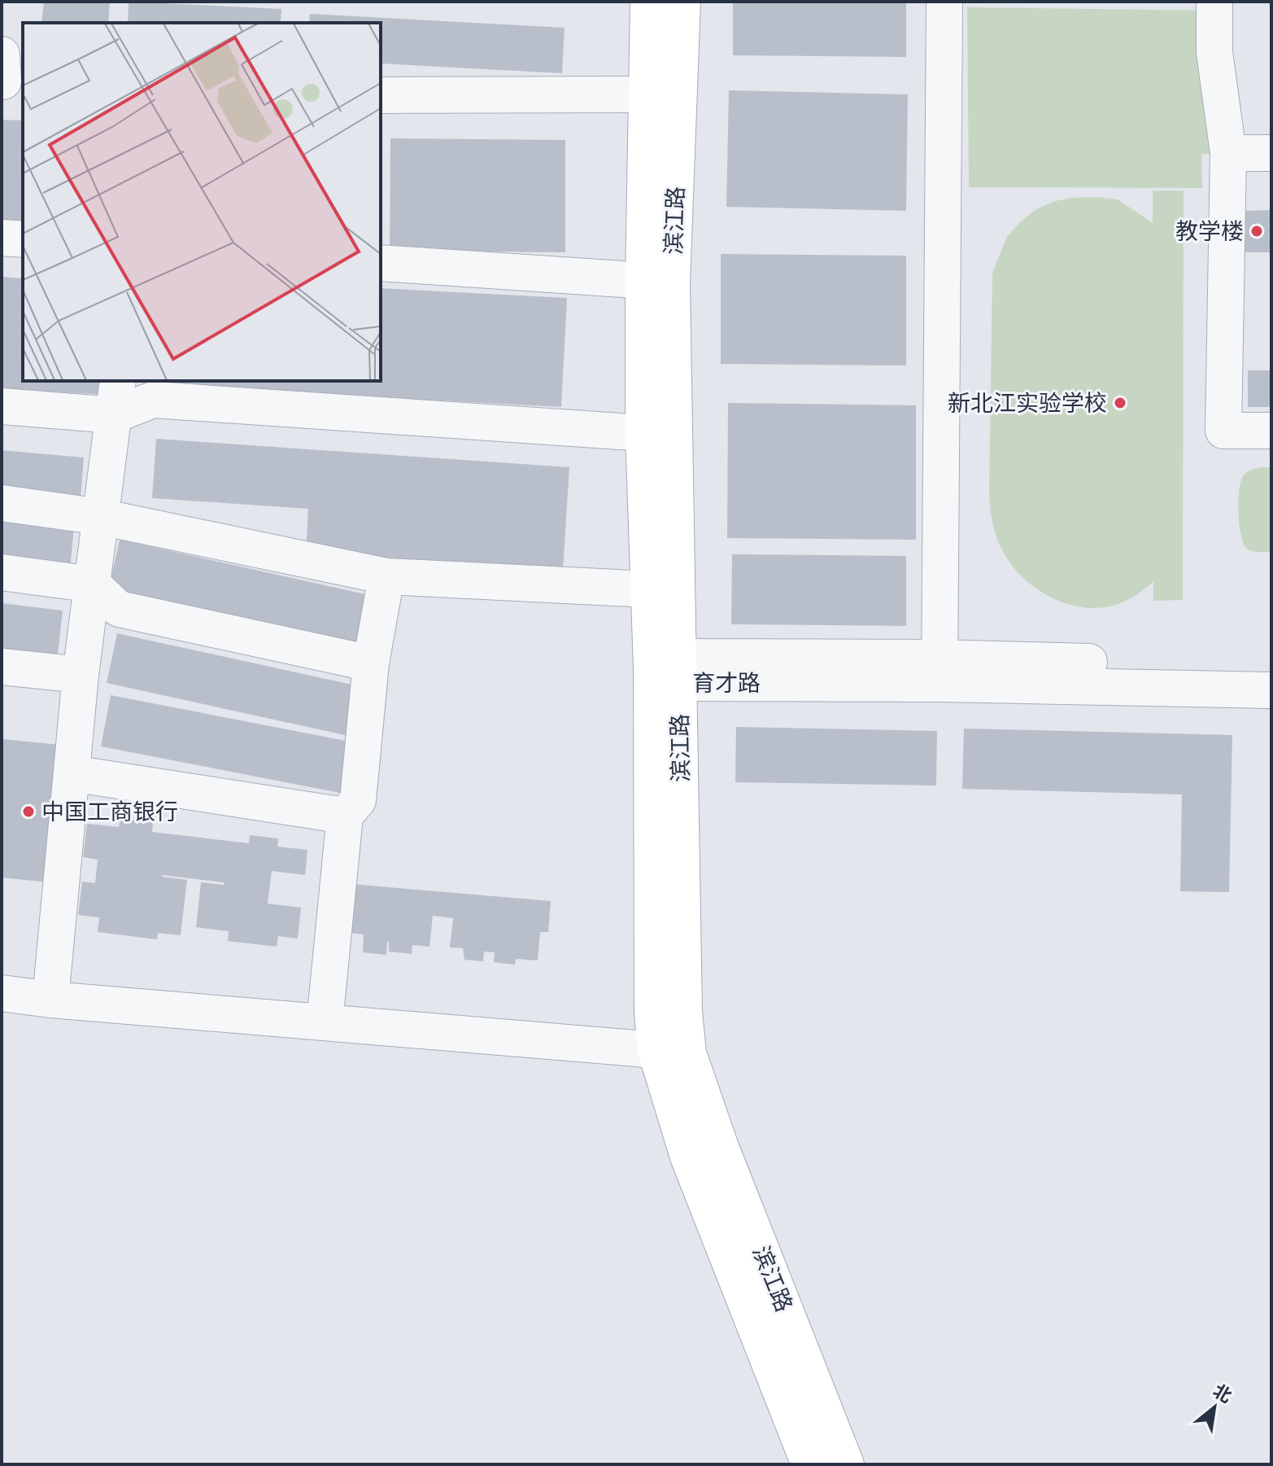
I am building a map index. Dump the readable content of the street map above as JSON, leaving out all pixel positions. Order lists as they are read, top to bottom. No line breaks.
{"streets":{"main road":["滨江路"],"street":["育才路"]},"crossings":[["滨江路","育才路"]],"places":["教学楼","新北江实验学校","中国工商银行"],"north":"top right"}
